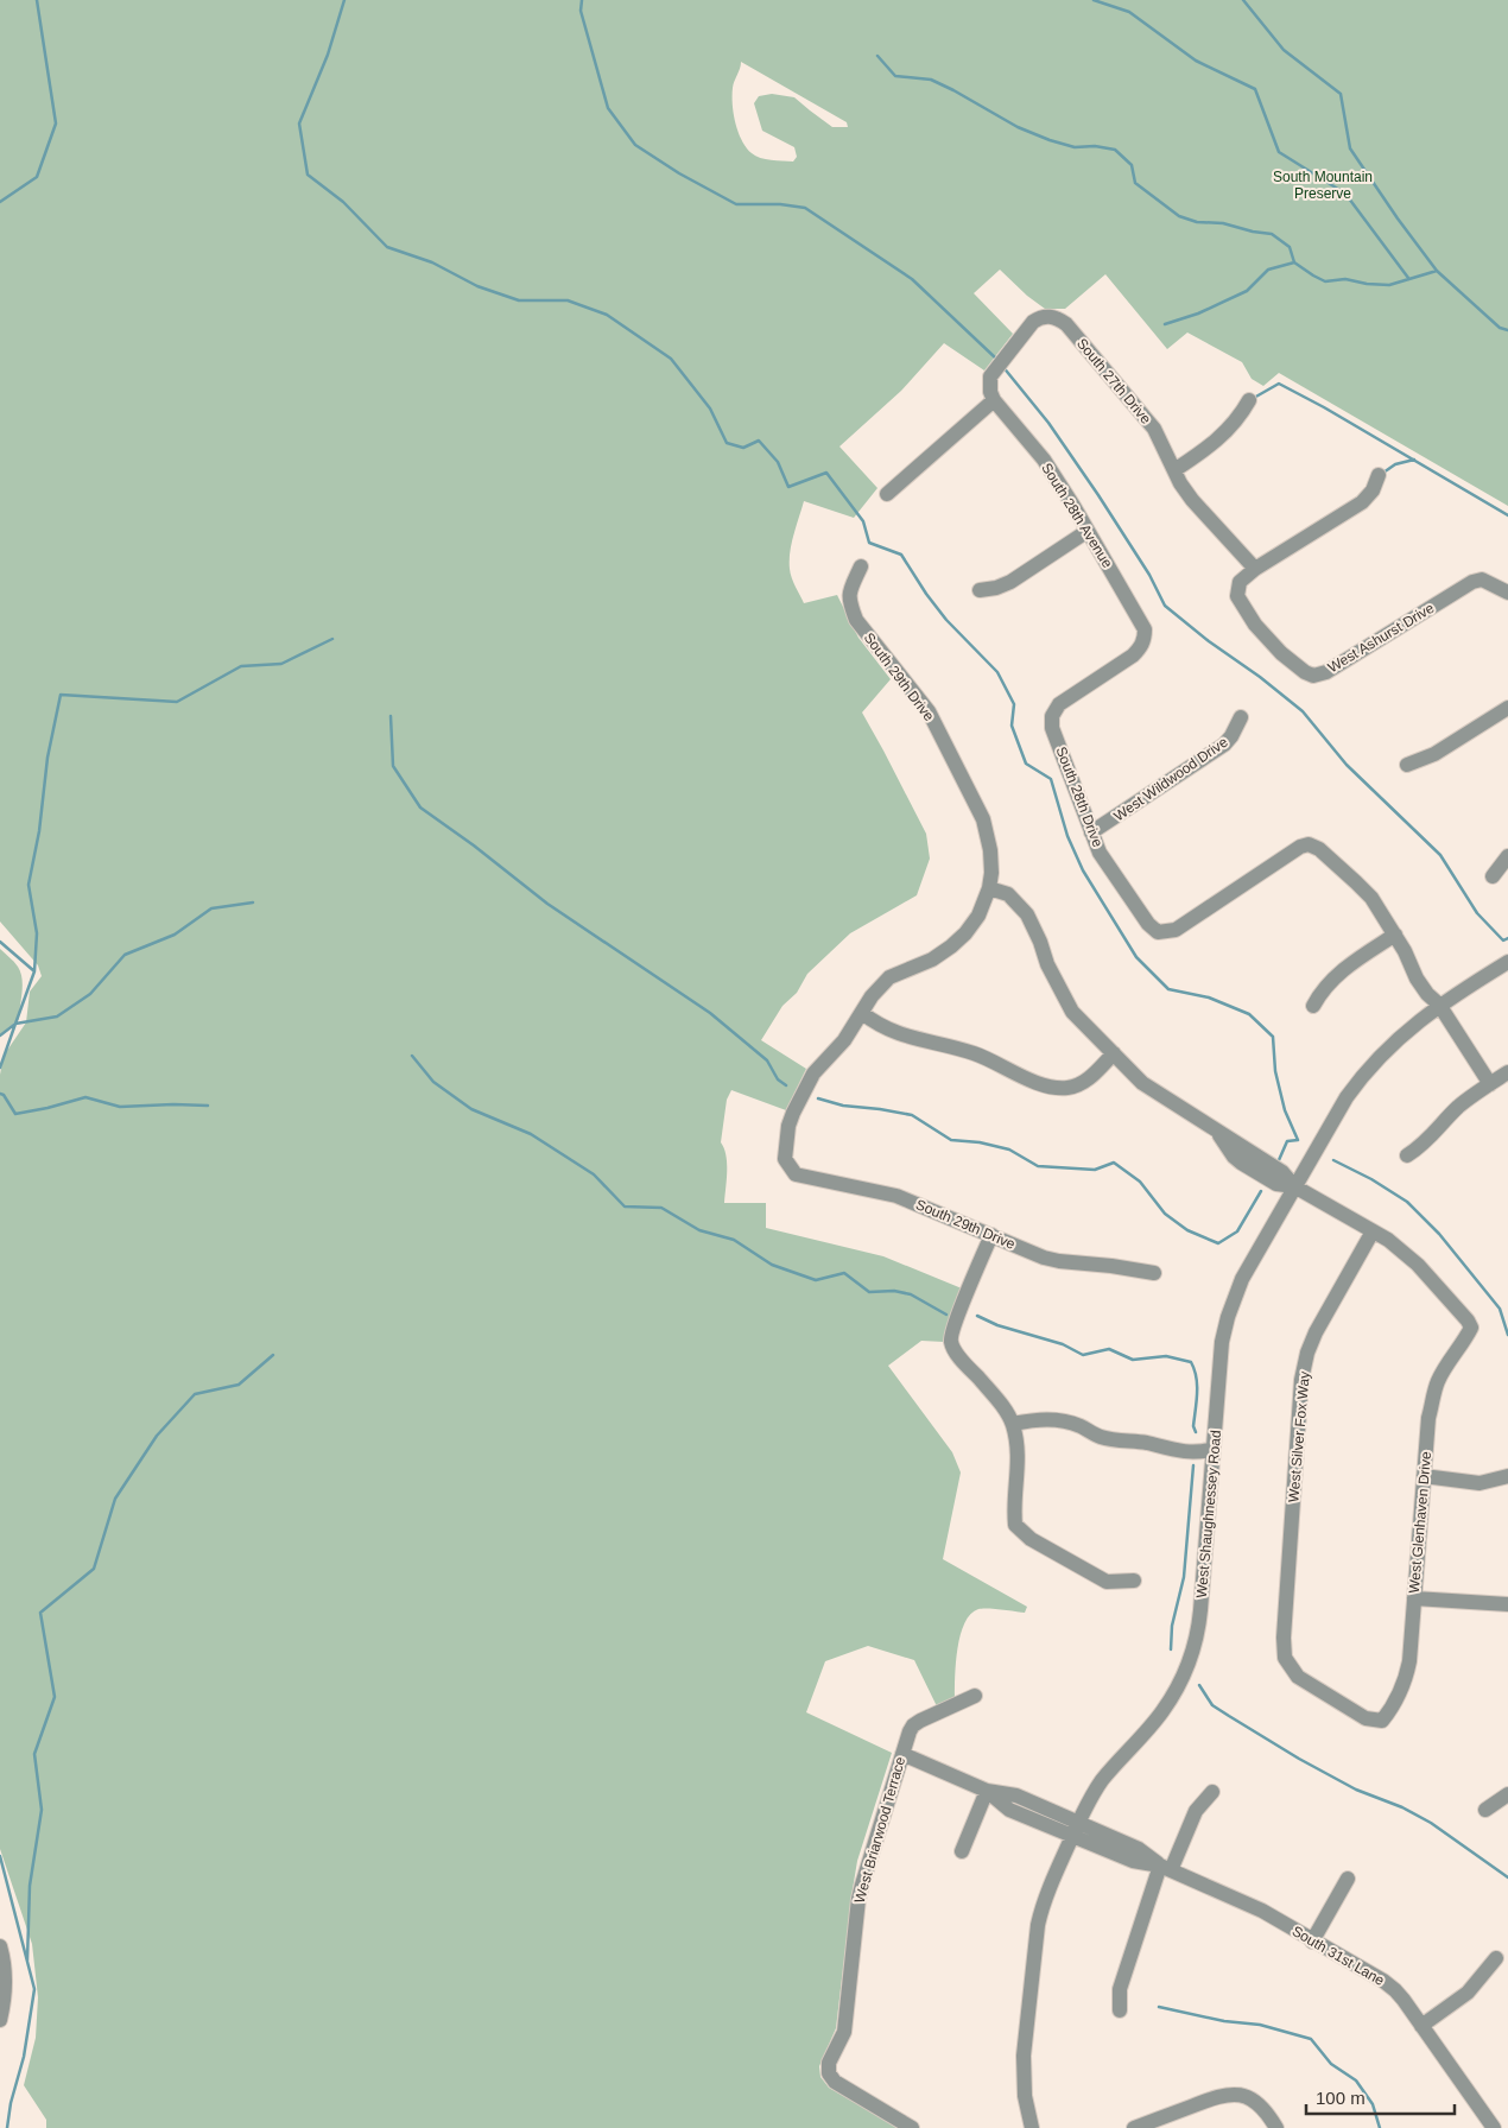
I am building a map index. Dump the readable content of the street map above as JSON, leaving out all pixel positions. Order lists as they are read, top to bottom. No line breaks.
{"streets":{"street":["South 27th Drive","South 28th Avenue","West Ashurst Drive","South 29th Drive","West Wildwood Drive","South 28th Drive","West Silver Fox Way","West Shaughnessey Road","West Glenhaven Drive","West Briarwood Terrace","South 31st Lane"]},"crossings":[["South 27th Drive","South 28th Avenue"],["South 27th Drive","West Ashurst Drive"],["South 28th Avenue","South 28th Drive"],["West Wildwood Drive","South 28th Drive"],["West Silver Fox Way","West Glenhaven Drive"],["West Shaughnessey Road","South 31st Lane"],["West Briarwood Terrace","South 31st Lane"]],"parks":["South Mountain Preserve"],"scale_bar":"100 m"}
